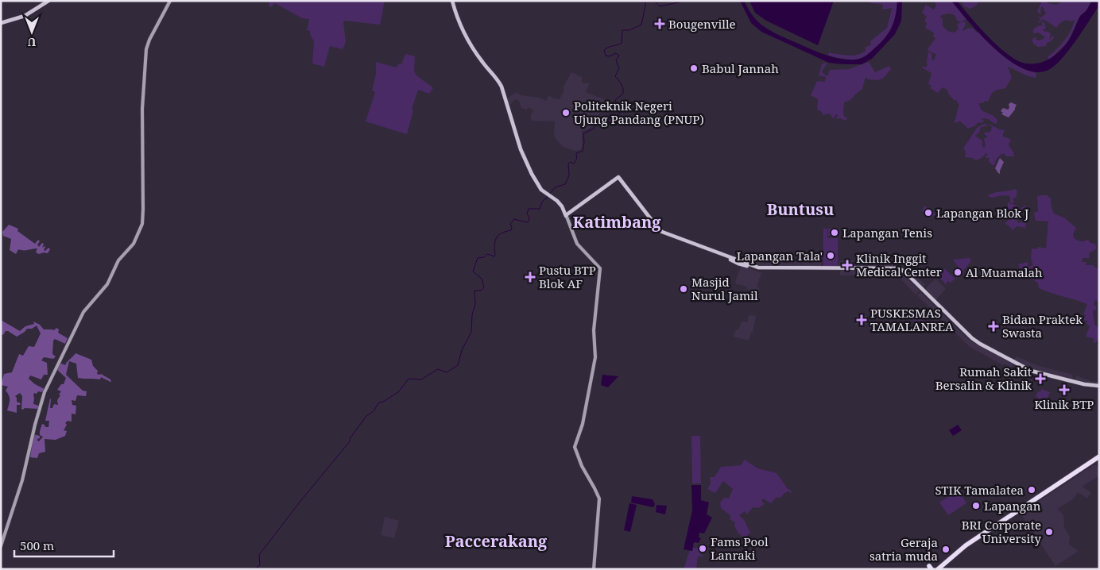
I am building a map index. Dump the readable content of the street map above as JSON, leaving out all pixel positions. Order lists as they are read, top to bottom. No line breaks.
{"districts":["Buntusu","Katimbang","Paccerakang"],"places":{"health":["Bougenville","Klinik Inggit Medical Center","Pustu BTP Blok AF","PUSKESMAS TAMALANREA","Bidan Praktek Swasta","Rumah Sakit Bersalin & Klinik","Klinik BTP"],"other":["Babul Jannah","Politeknik Negeri Ujung Pandang (PNUP)","Lapangan Blok J","Lapangan Tenis","Lapangan Tala'","Al Muamalah","Masjid Nurul Jamil","STIK Tamalatea","Lapangan","BRI Corporate University","Fams Pool Lanraki","Geraja satria muda"]},"scale_bar":"500 m","north":"bottom"}
